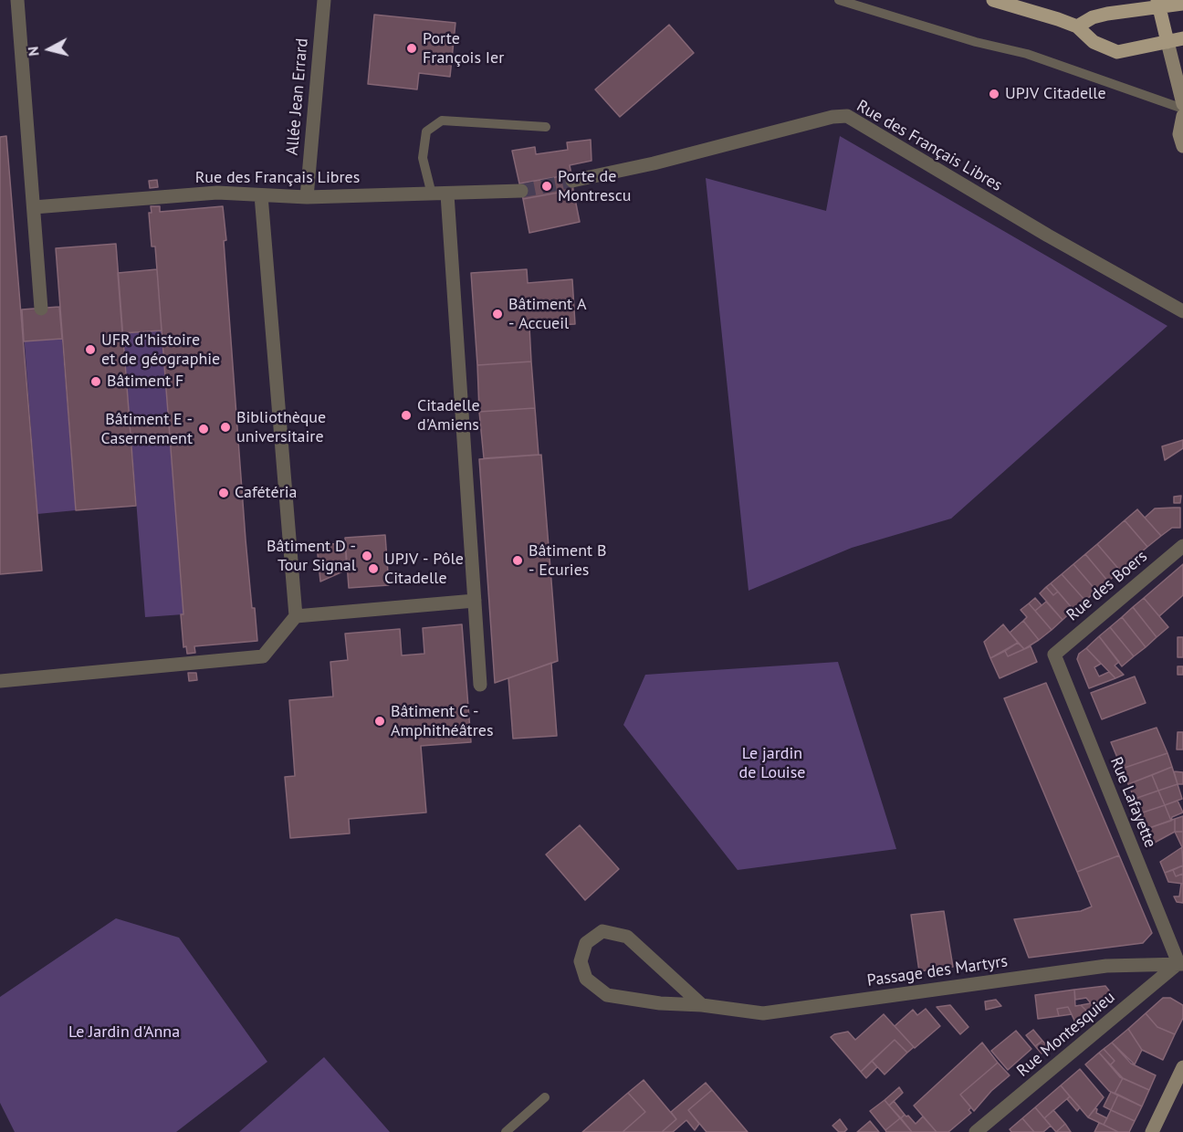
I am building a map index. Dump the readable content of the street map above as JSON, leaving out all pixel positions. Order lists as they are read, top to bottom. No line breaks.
{"streets":{"street":["Allée Jean Errard","Rue des Français Libres","Rue des Boers","Rue Lafayette","Passage des Martyrs","Rue Montesquieu"]},"crossings":[["Allée Jean Errard","Rue des Français Libres"],["Rue des Boers","Rue Lafayette"],["Rue Lafayette","Passage des Martyrs"],["Rue Lafayette","Rue Montesquieu"],["Passage des Martyrs","Rue Montesquieu"]],"parks":["Le jardin de Louise","Le Jardin d'Anna"],"places":["Porte François Ier","UPJV Citadelle","Porte de Montrescu","Bâtiment A - Accueil","UFR d'histoire et de géographie","Bâtiment F","Citadelle d'Amiens","Bibliothèque universitaire","Bâtiment E - Casernement","Cafétéria","Bâtiment D - Tour Signal","Bâtiment B - Ecuries","UPJV - Pôle Citadelle","Bâtiment C - Amphithéâtres"],"north":"left"}
